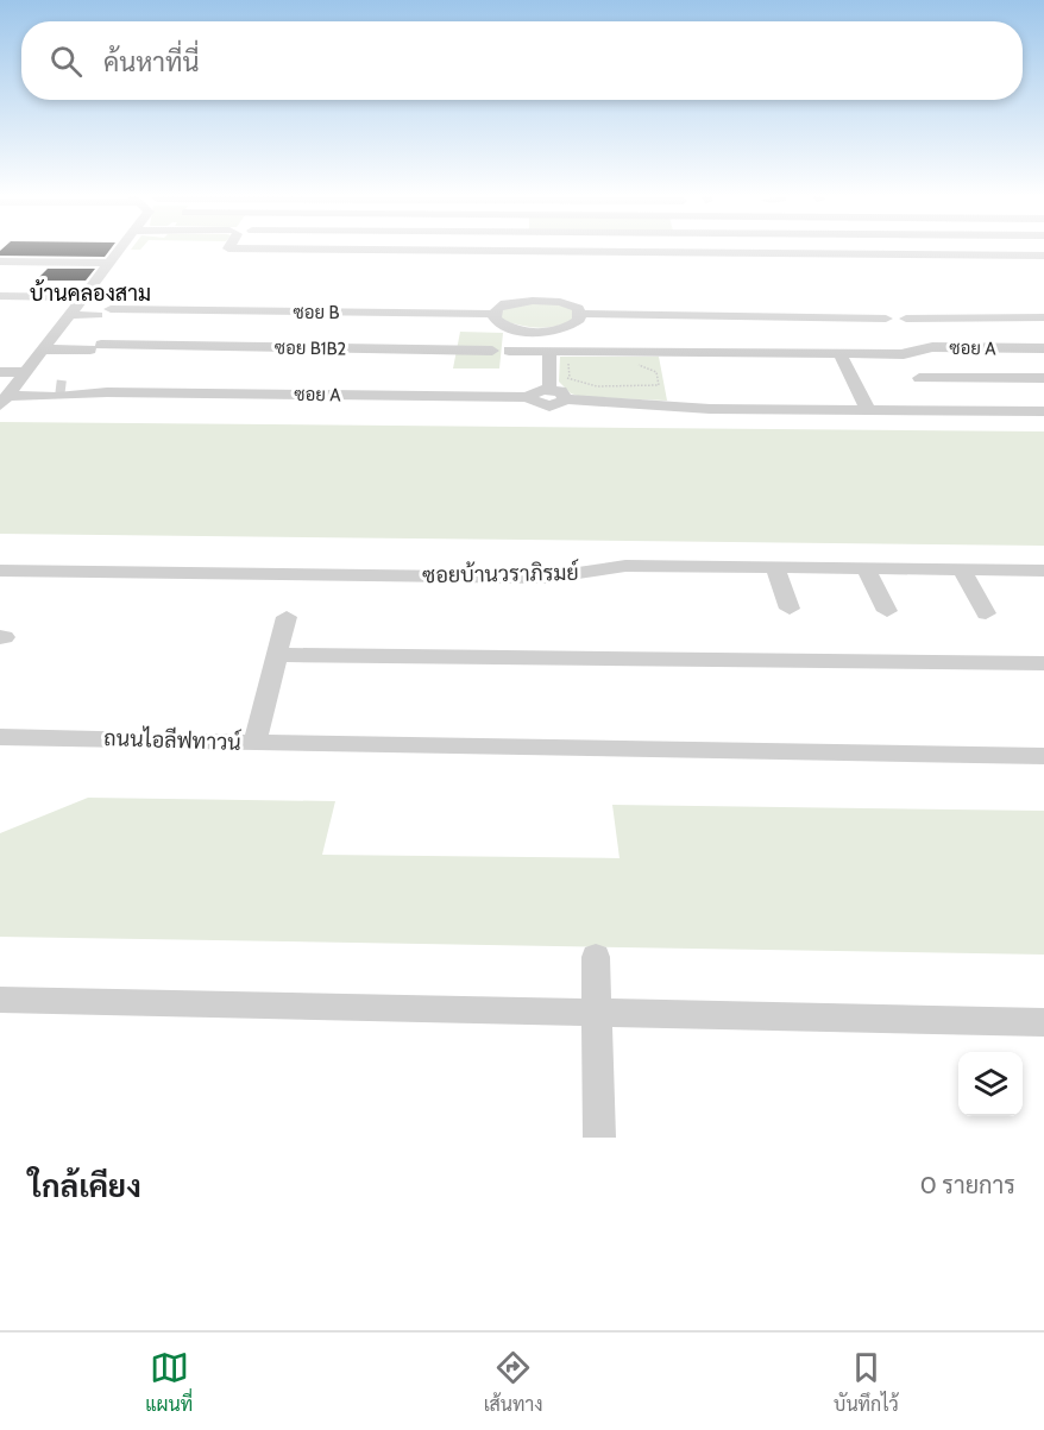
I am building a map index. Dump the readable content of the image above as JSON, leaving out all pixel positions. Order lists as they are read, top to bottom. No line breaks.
{"streets":{"street":["ซอย B","ซอย B1B2","ซอย A","ซอยบ้านวราภิรมย์","ถนนไอลีฟทาวน์"]},"districts":["บ้านคลองสาม"],"page":{"search":"ค้นหาที่นี่","heading":["ใกล้เคียง","0 รายการ"],"nav":["แผนที่","เส้นทาง","บันทึกไว้"]}}
